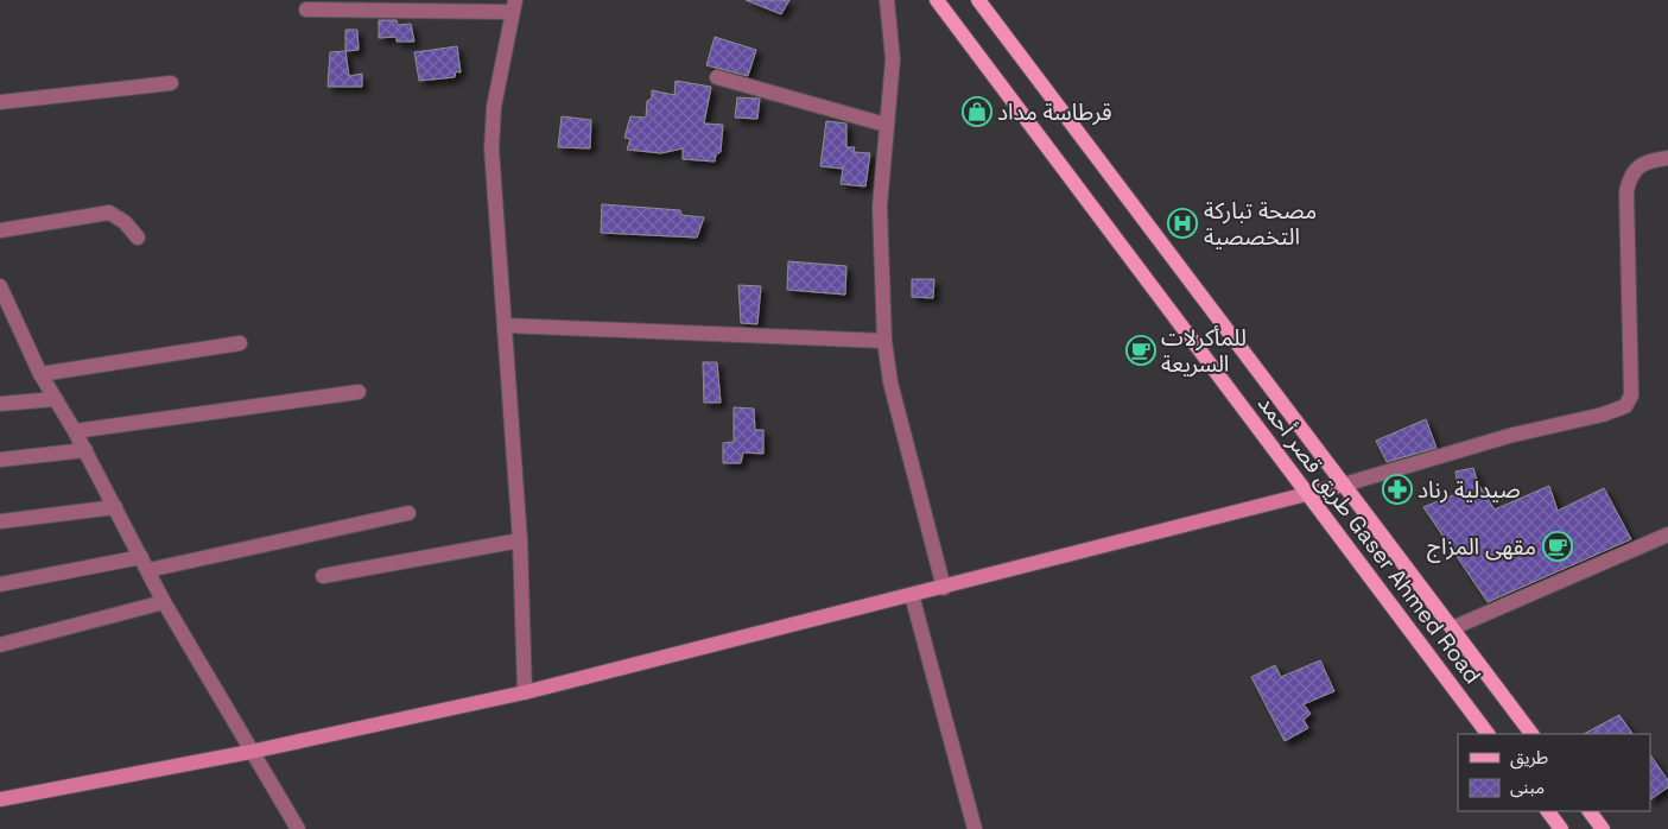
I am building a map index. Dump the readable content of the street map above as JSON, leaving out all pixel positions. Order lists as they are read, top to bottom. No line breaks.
{"streets":{"main road":["طريق قصر أحمد Gaser Ahmed Road"]},"places":{"shop":["قرطاسة مداد"],"hospital":["مصحة تباركة التخصصية"],"cafe":["للمأكرلات السريعة","مقهى المزاج"],"pharmacy":["صيدلية رناد"]},"legend":["طريق","مبنى"]}
